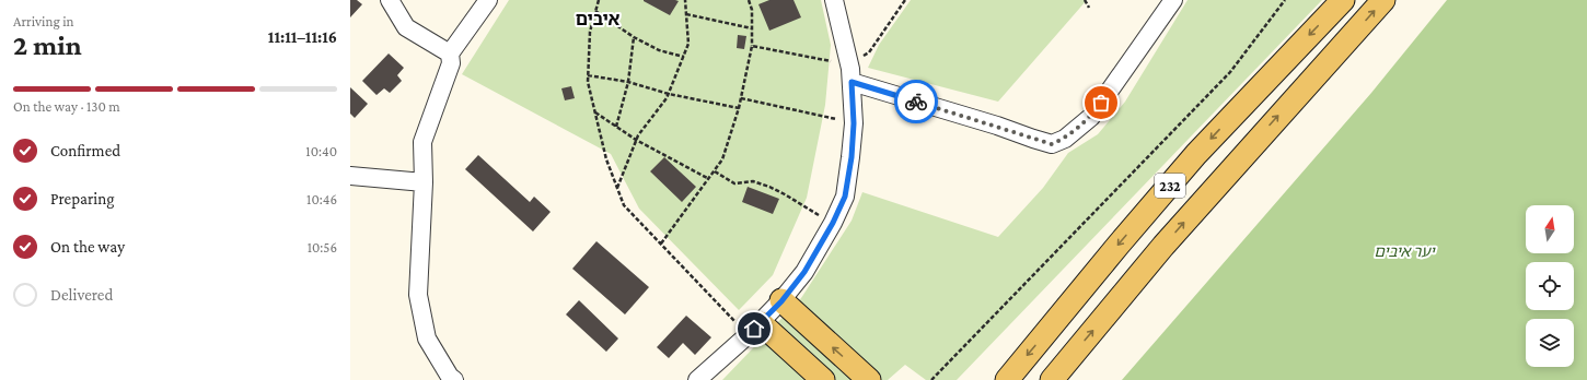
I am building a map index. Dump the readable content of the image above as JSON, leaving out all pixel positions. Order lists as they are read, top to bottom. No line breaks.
{"streets":{"main road":["232"]},"districts":["איבים"],"parks":["יער איבים"],"north":"top","page":{"heading":["2 min","Arriving in","11:11–11:16"],"bar":"On the way · 130 m","list":[["Confirmed","10:40"],["Preparing","10:46"],["On the way","10:56"],"Delivered"]}}
